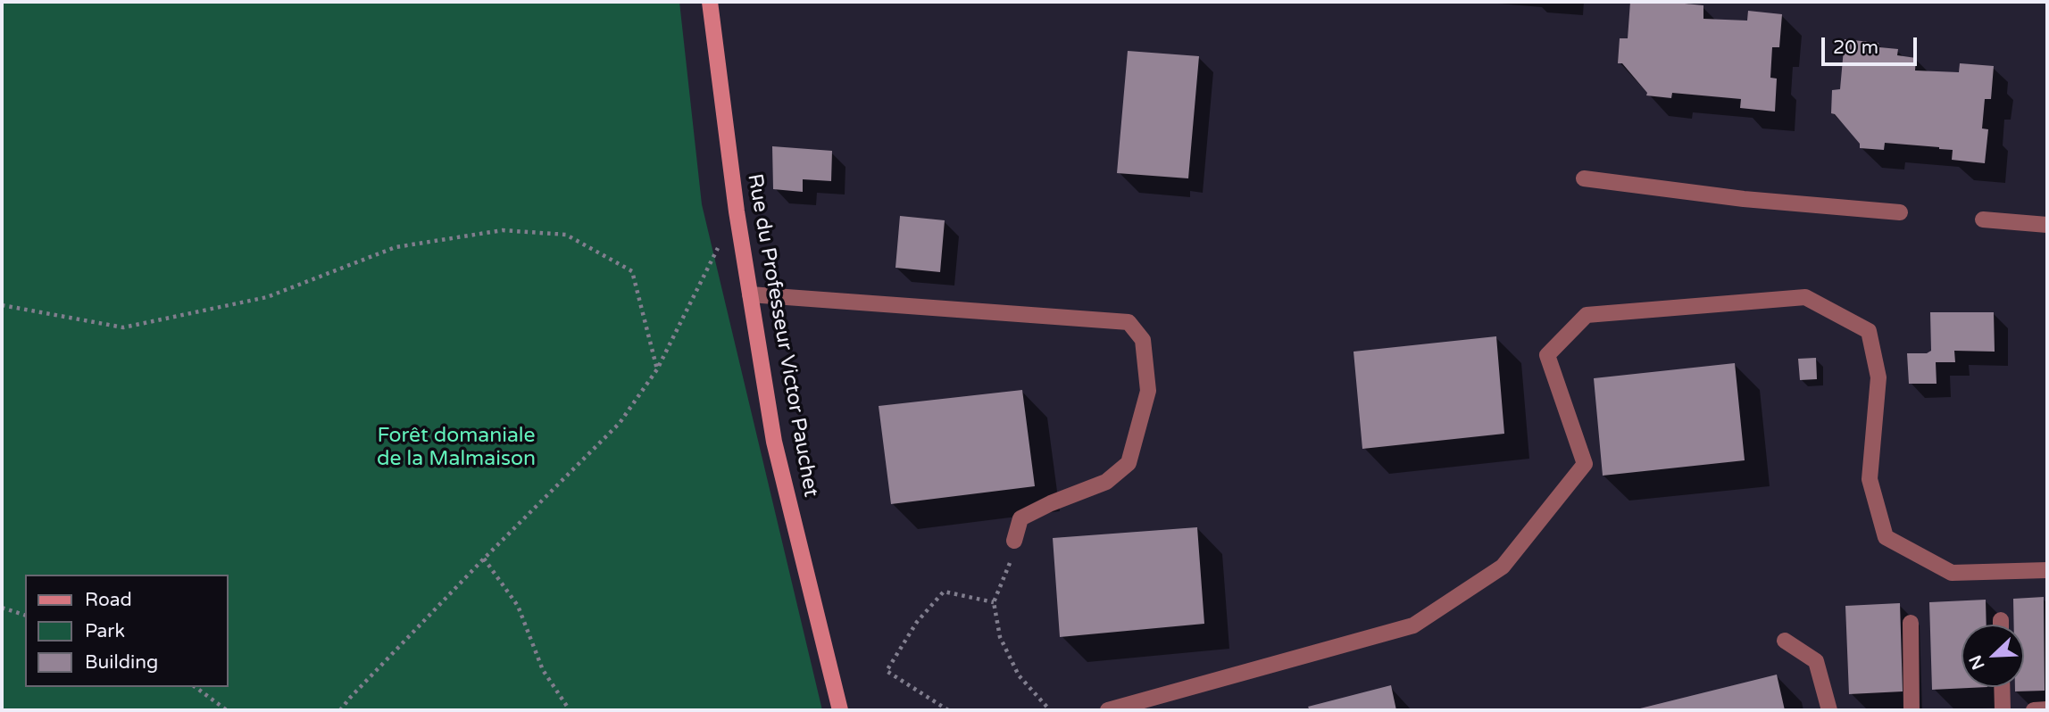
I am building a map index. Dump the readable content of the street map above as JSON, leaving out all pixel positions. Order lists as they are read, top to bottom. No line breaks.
{"streets":{"street":["Rue du Professeur Victor Pauchet"]},"parks":["Forêt domaniale de la Malmaison"],"legend":["Road","Park","Building"],"scale_bar":"20 m","north":"bottom left"}
